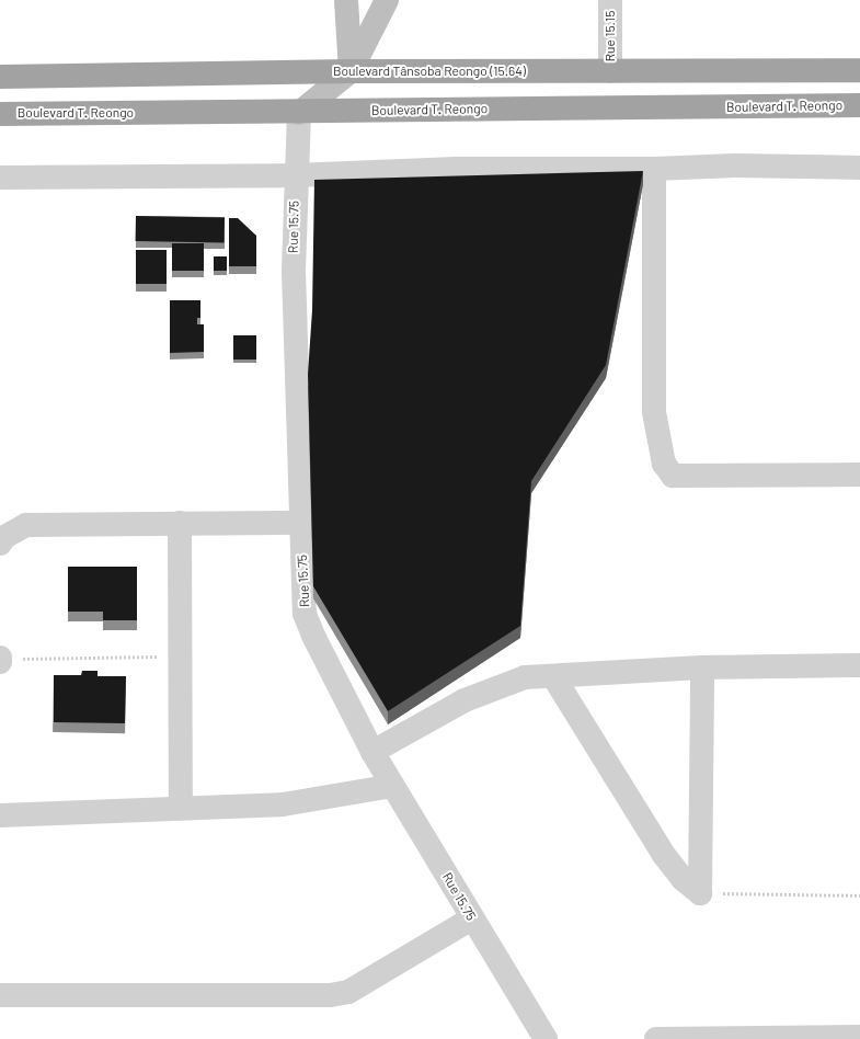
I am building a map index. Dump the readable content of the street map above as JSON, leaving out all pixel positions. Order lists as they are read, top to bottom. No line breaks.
{"streets":{"highway":["Boulevard Tânsoba Reongo (15.64)","Boulevard T. Reongo"],"street":["Rue 15.15","Rue 15.75"]},"crossings":[["Rue 15.15","Boulevard Tânsoba Reongo (15.64)"],["Boulevard T. Reongo","Rue 15.75"]]}
